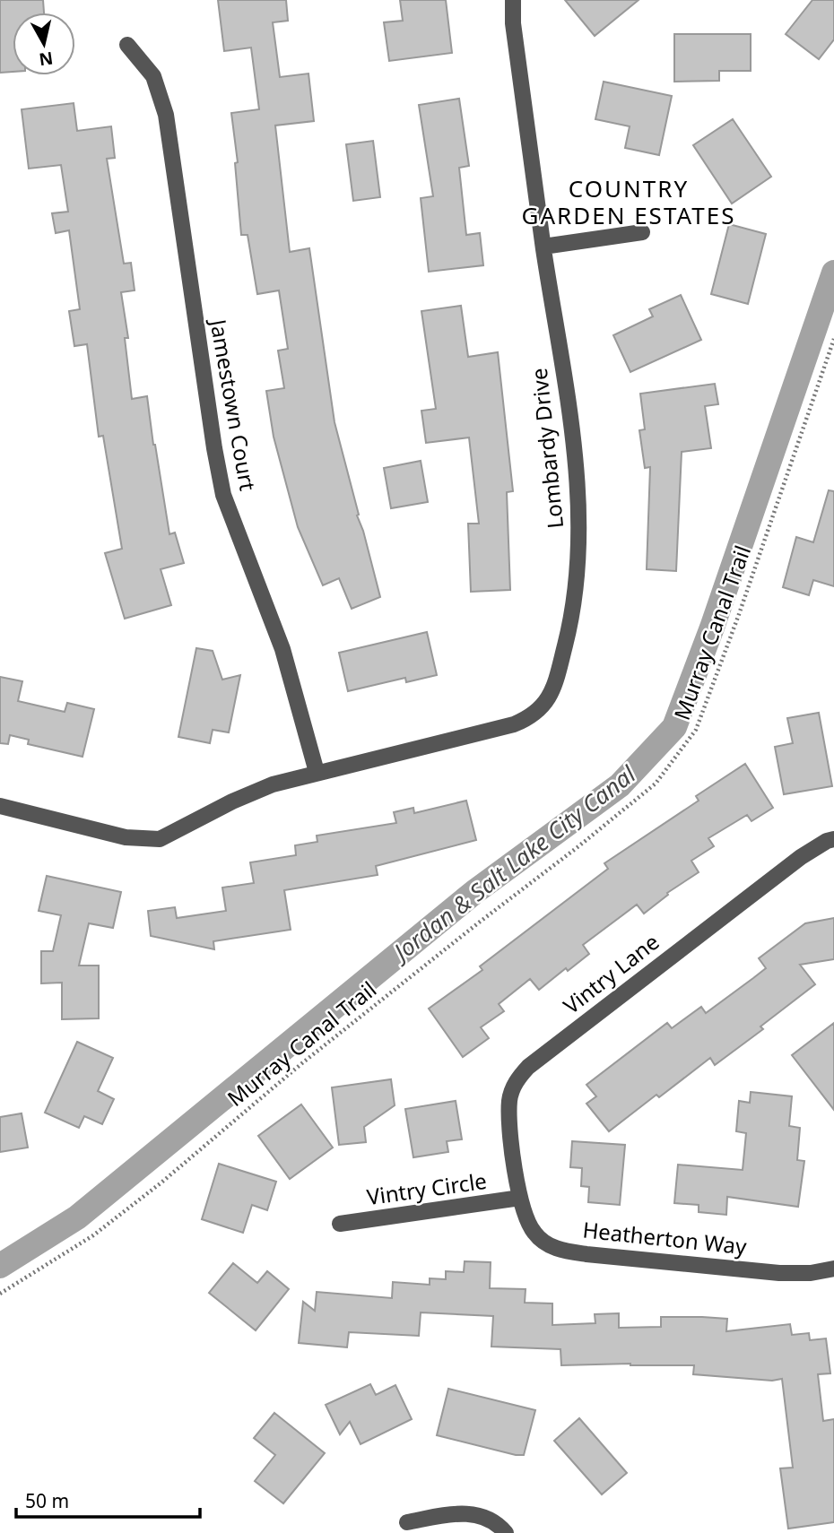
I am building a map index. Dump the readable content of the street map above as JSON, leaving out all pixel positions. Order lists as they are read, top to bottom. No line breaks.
{"streets":{"street":["Jamestown Court","Lombardy Drive","Vintry Lane","Vintry Circle","Heatherton Way"],"path":["Murray Canal Trail"]},"crossings":[["Jamestown Court","Lombardy Drive"],["Vintry Lane","Vintry Circle"],["Vintry Lane","Heatherton Way"],["Vintry Circle","Heatherton Way"]],"districts":["COUNTRY GARDEN ESTATES"],"water":["Jordan & Salt Lake City Canal"],"scale_bar":"50 m","north":"bottom"}
